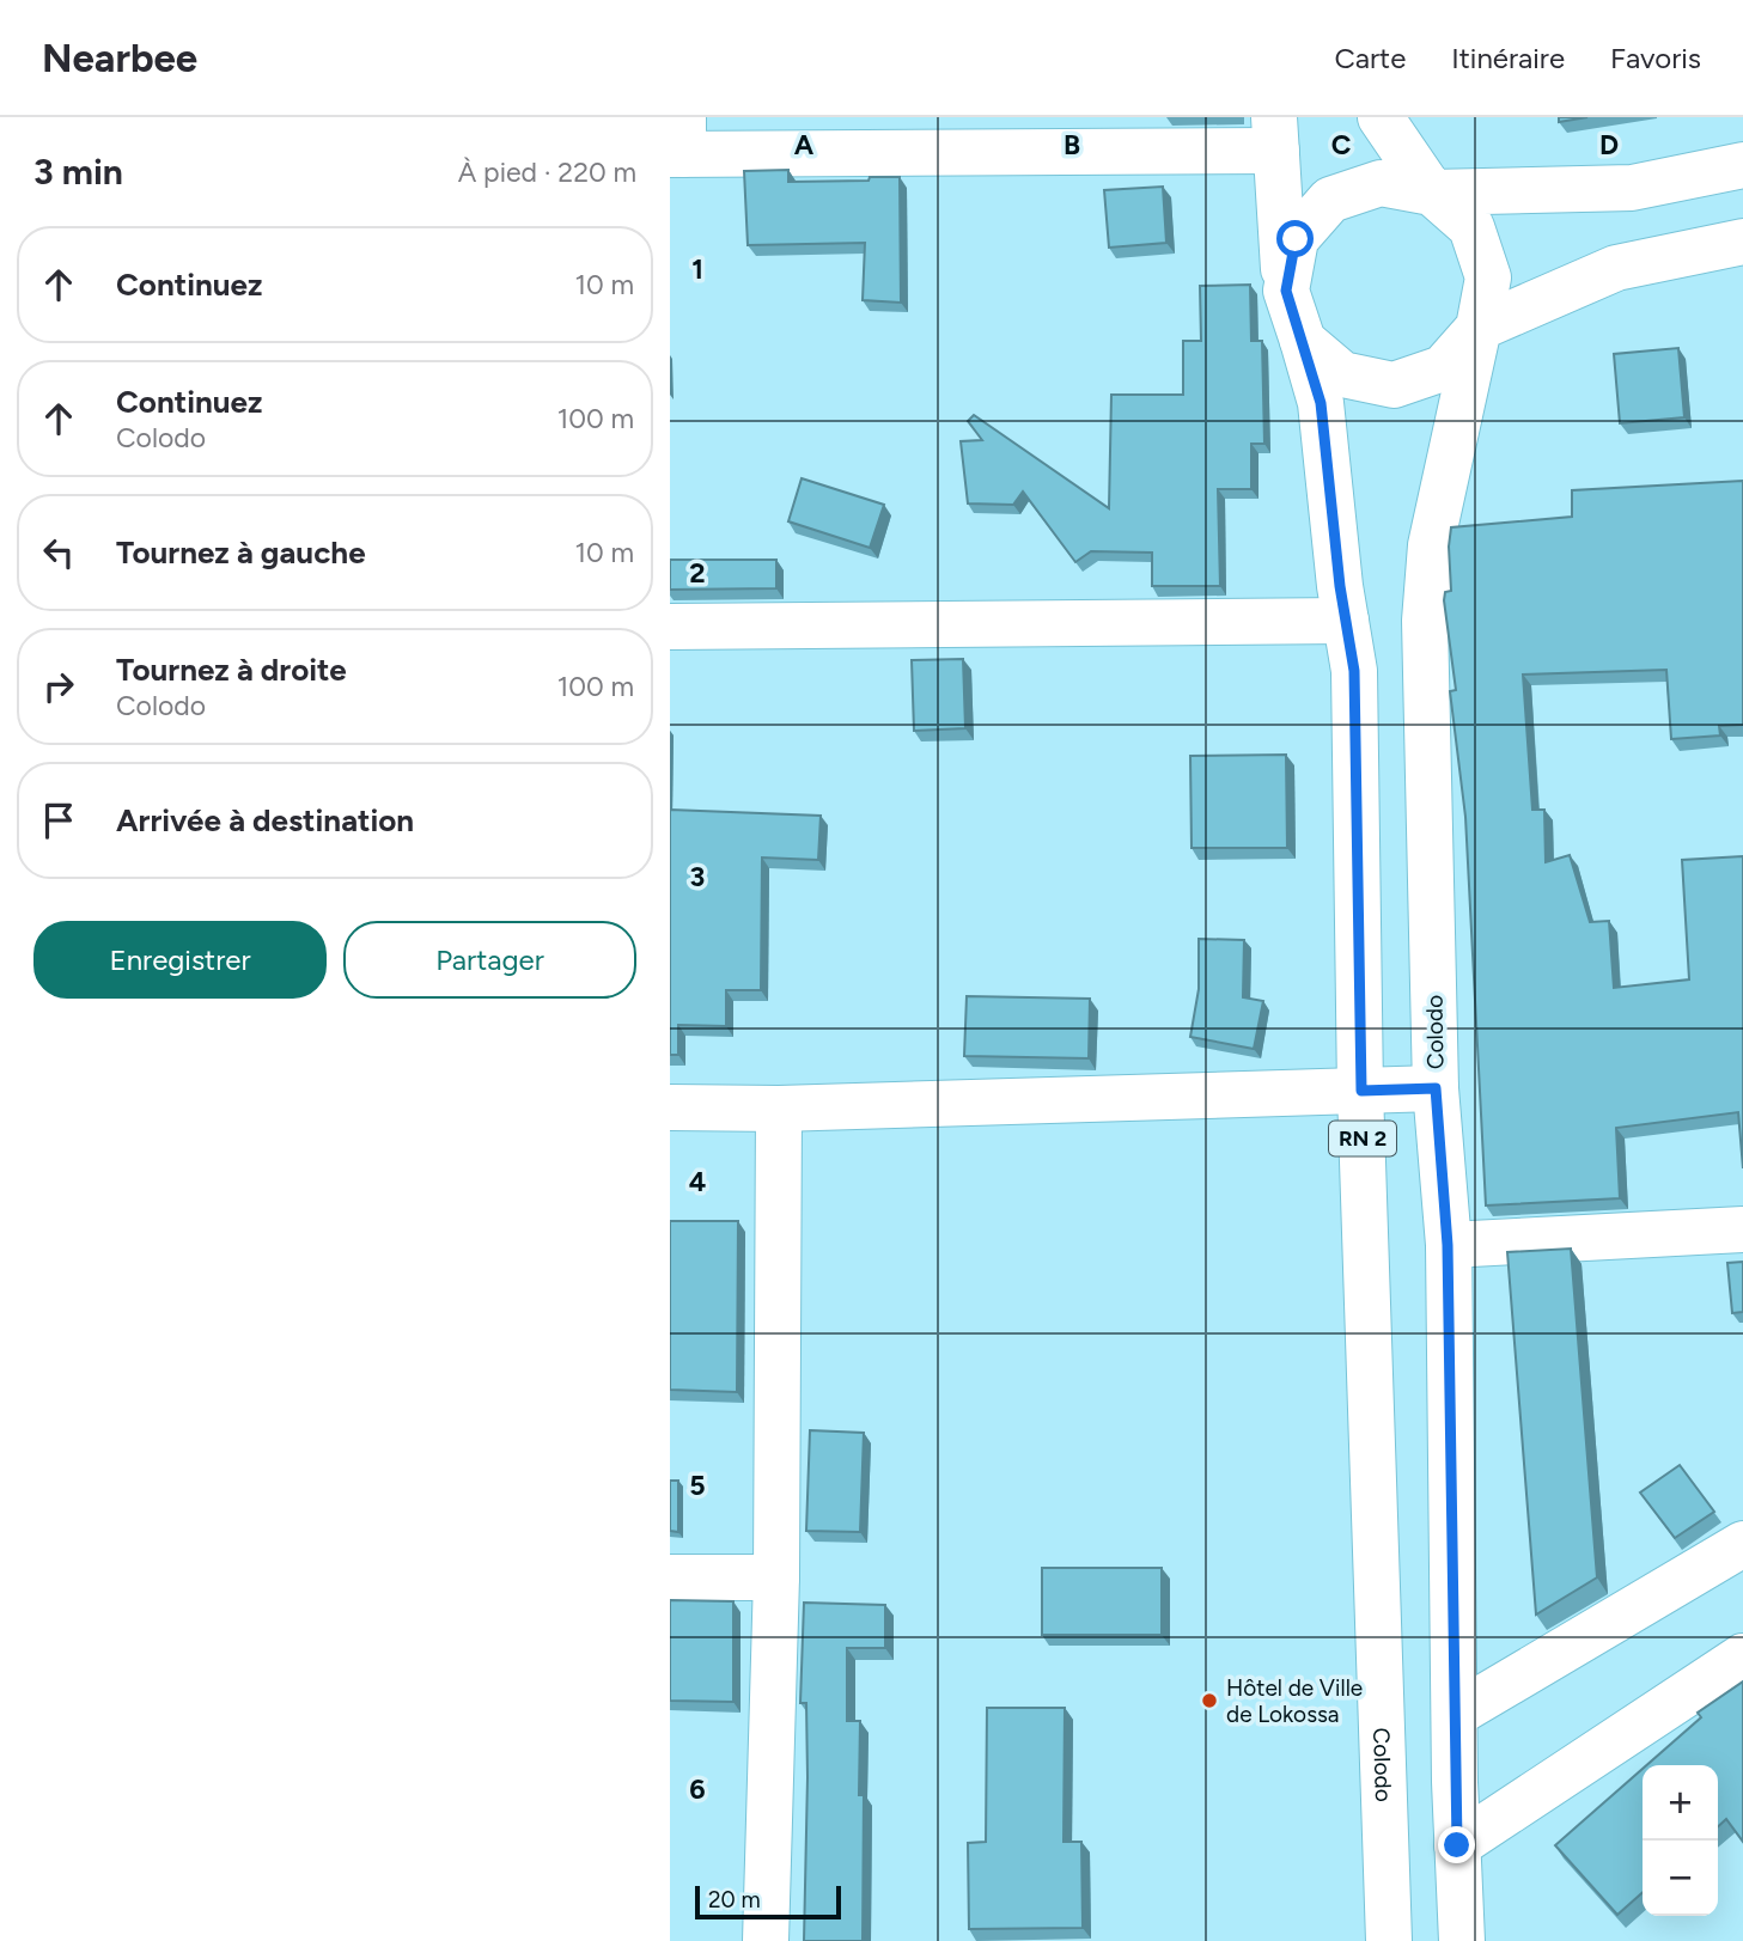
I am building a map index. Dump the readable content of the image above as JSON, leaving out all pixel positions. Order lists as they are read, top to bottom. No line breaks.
{"streets":{"main road":["Colodo","RN 2"]},"places":["Hôtel de Ville de Lokossa"],"scale_bar":"20 m","page":{"header":"Nearbee","nav":["Carte","Itinéraire","Favoris"],"heading":["3 min","À pied · 220 m"],"list":[["Continuez","10 m"],["Continuez","Colodo","100 m"],["Tournez à gauche","10 m"],["Tournez à droite","Colodo","100 m"],"Arrivée à destination"],"buttons":["Enregistrer","Partager"],"map_buttons":["+","−"],"scale":"20 m"},"grid":{"columns":["A","B","C","D"],"rows":["1","2","3","4","5","6"]}}
